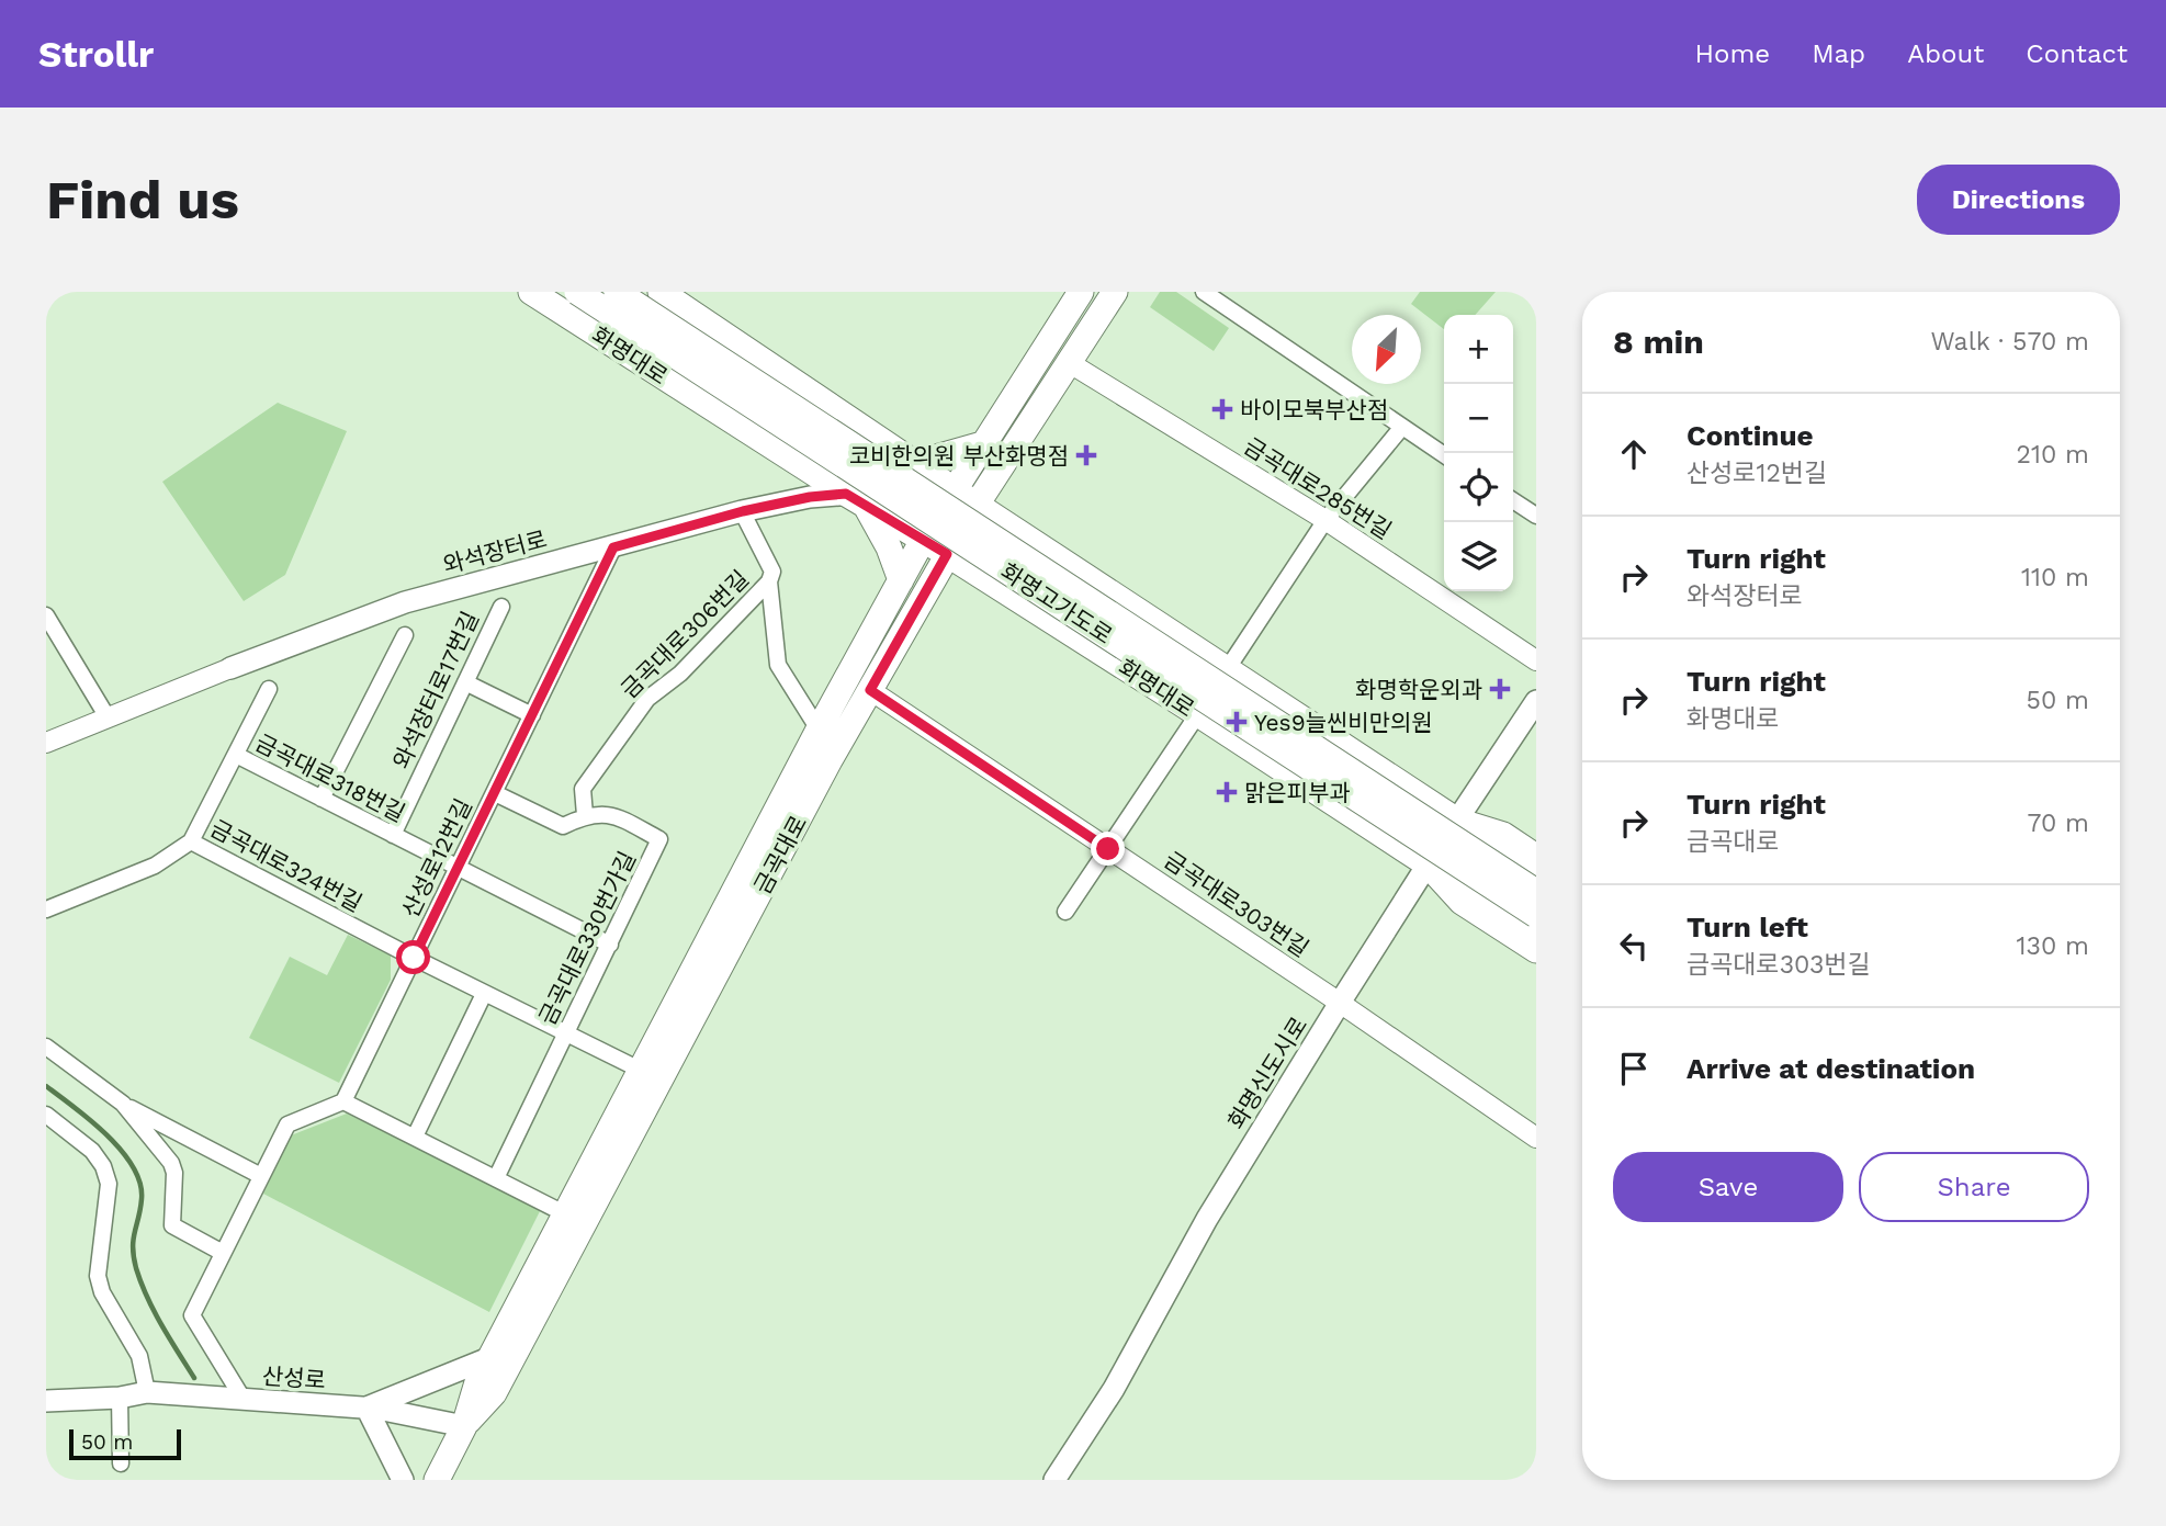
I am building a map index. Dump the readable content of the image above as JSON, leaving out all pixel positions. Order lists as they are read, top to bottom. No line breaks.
{"streets":{"main road":["화명대로","와석장터로","화명고가도로","금곡대로","화명신도시로","산성로"],"street":["금곡대로285번길","금곡대로306번길","와석장터로17번길","금곡대로318번길","산성로12번길","금곡대로324번길","금곡대로303번길","금곡대로330번가길"]},"crossings":[["화명대로","와석장터로"],["화명대로","금곡대로"],["화명대로","화명신도시로"],["금곡대로285번길","금곡대로"],["와석장터로","금곡대로"],["와석장터로","산성로12번길"],["금곡대로306번길","금곡대로"],["금곡대로306번길","금곡대로330번가길"],["와석장터로17번길","금곡대로318번길"],["금곡대로318번길","산성로12번길"],["금곡대로318번길","금곡대로330번가길"],["금곡대로","금곡대로324번길"],["금곡대로","금곡대로303번길"],["금곡대로","산성로"],["산성로12번길","금곡대로324번길"],["산성로12번길","금곡대로330번가길"],["금곡대로324번길","금곡대로330번가길"],["금곡대로303번길","화명신도시로"]],"places":{"health":["바이모북부산점","코비한의원 부산화명점","화명학운외과","Yes9늘씬비만의원","맑은피부과"]},"scale_bar":"50 m","north":"bottom left","page":{"header":"Strollr","nav":["Home","Map","About","Contact"],"buttons":["Directions",["Save","Share"]],"title":"Find us","heading":["8 min","Walk · 570 m"],"map_buttons":["+","−"],"list":[["Continue","산성로12번길","210 m"],["Turn right","와석장터로","110 m"],["Turn right","화명대로","50 m"],["Turn right","금곡대로","70 m"],["Turn left","금곡대로303번길","130 m"],"Arrive at destination"],"scale":"50 m"}}
